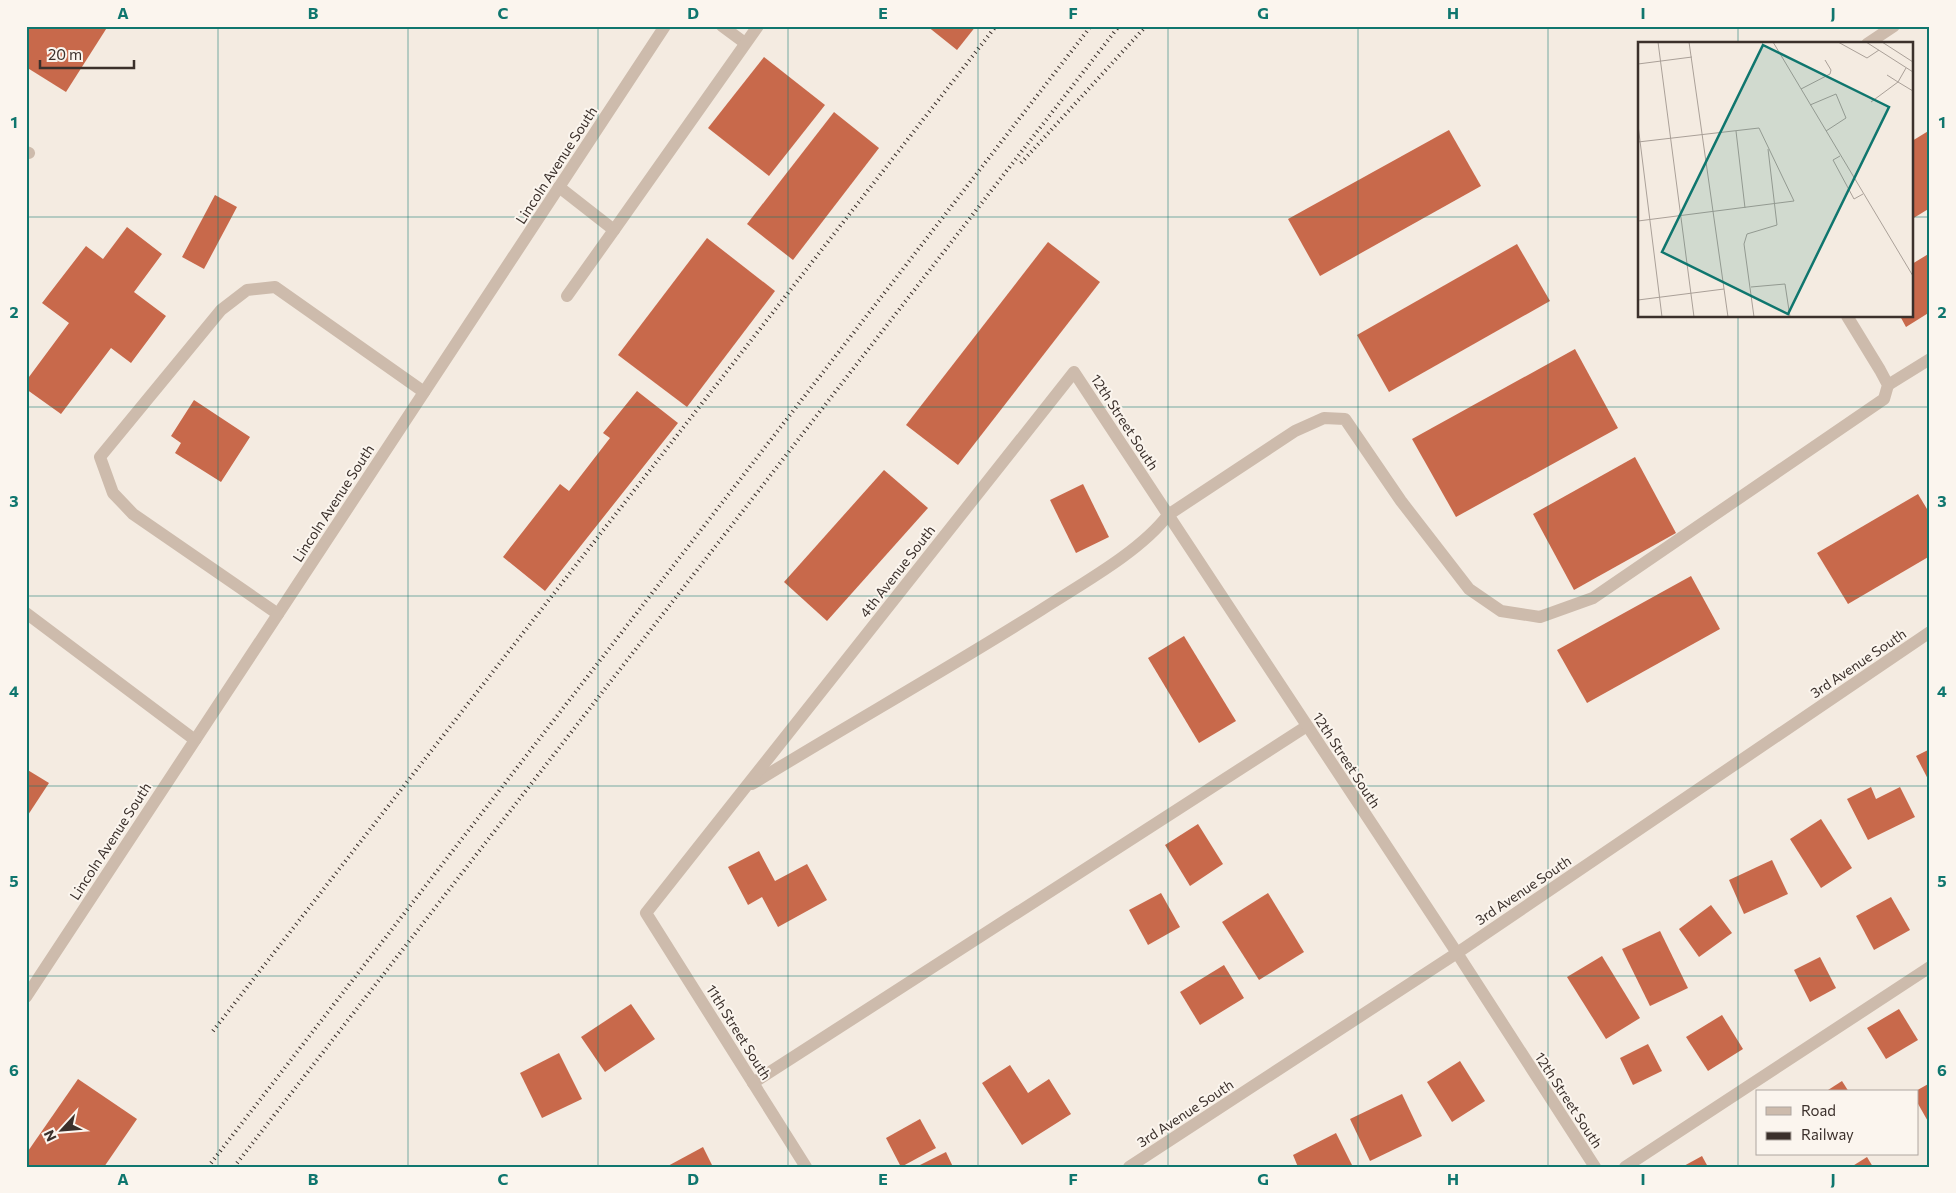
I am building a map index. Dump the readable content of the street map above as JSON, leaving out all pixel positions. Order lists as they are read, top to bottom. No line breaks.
{"streets":{"street":["Lincoln Avenue South","12th Street South","4th Avenue South","3rd Avenue South","11th Street South"]},"crossings":[["12th Street South","4th Avenue South"],["12th Street South","3rd Avenue South"],["4th Avenue South","11th Street South"]],"legend":["Road","Railway"],"scale_bar":"20 m","north":"bottom left","grid":{"columns":["A","B","C","D","E","F","G","H","I","J"],"rows":["1","2","3","4","5","6"]}}
